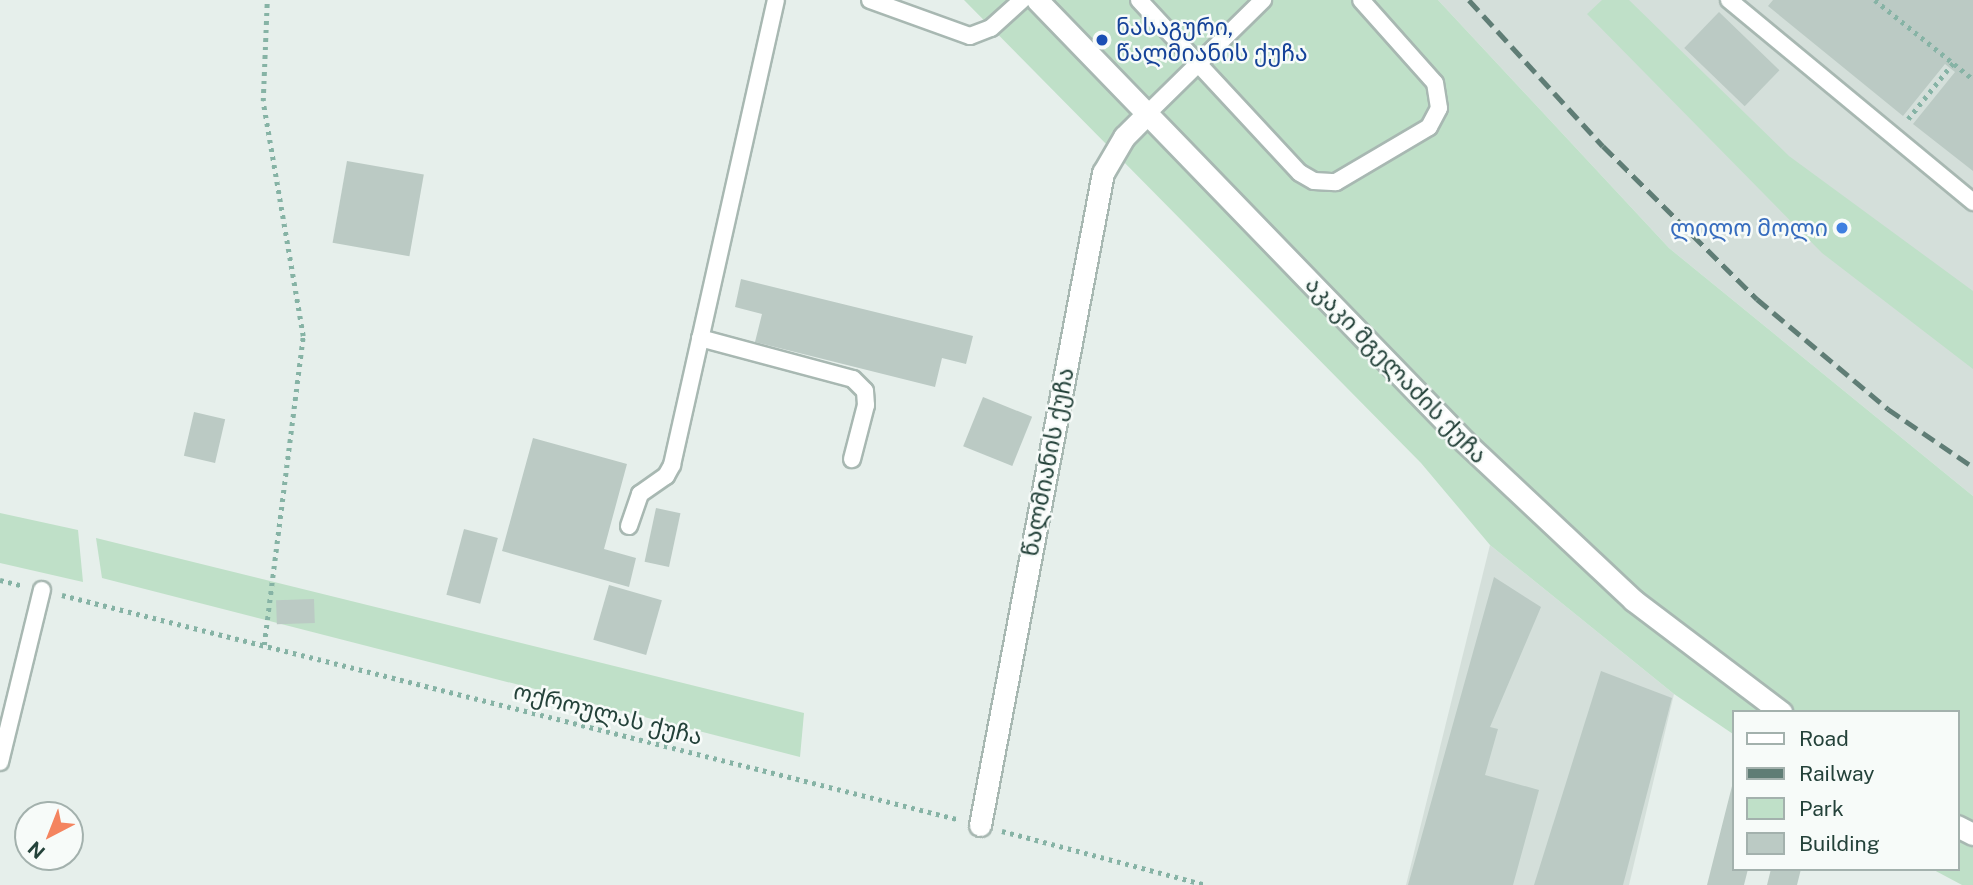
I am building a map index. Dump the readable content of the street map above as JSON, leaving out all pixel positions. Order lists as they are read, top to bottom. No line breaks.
{"streets":{"street":["აკაკი მგელაძის ქუჩა","წალმიანის ქუჩა"],"path":["ოქროულას ქუჩა"]},"crossings":[["აკაკი მგელაძის ქუჩა","წალმიანის ქუჩა"],["წალმიანის ქუჩა","ოქროულას ქუჩა"]],"places":["ნასაგური, წალმიანის ქუჩა","ლილო მოლი"],"legend":["Road","Railway","Park","Building"],"north":"bottom left"}
